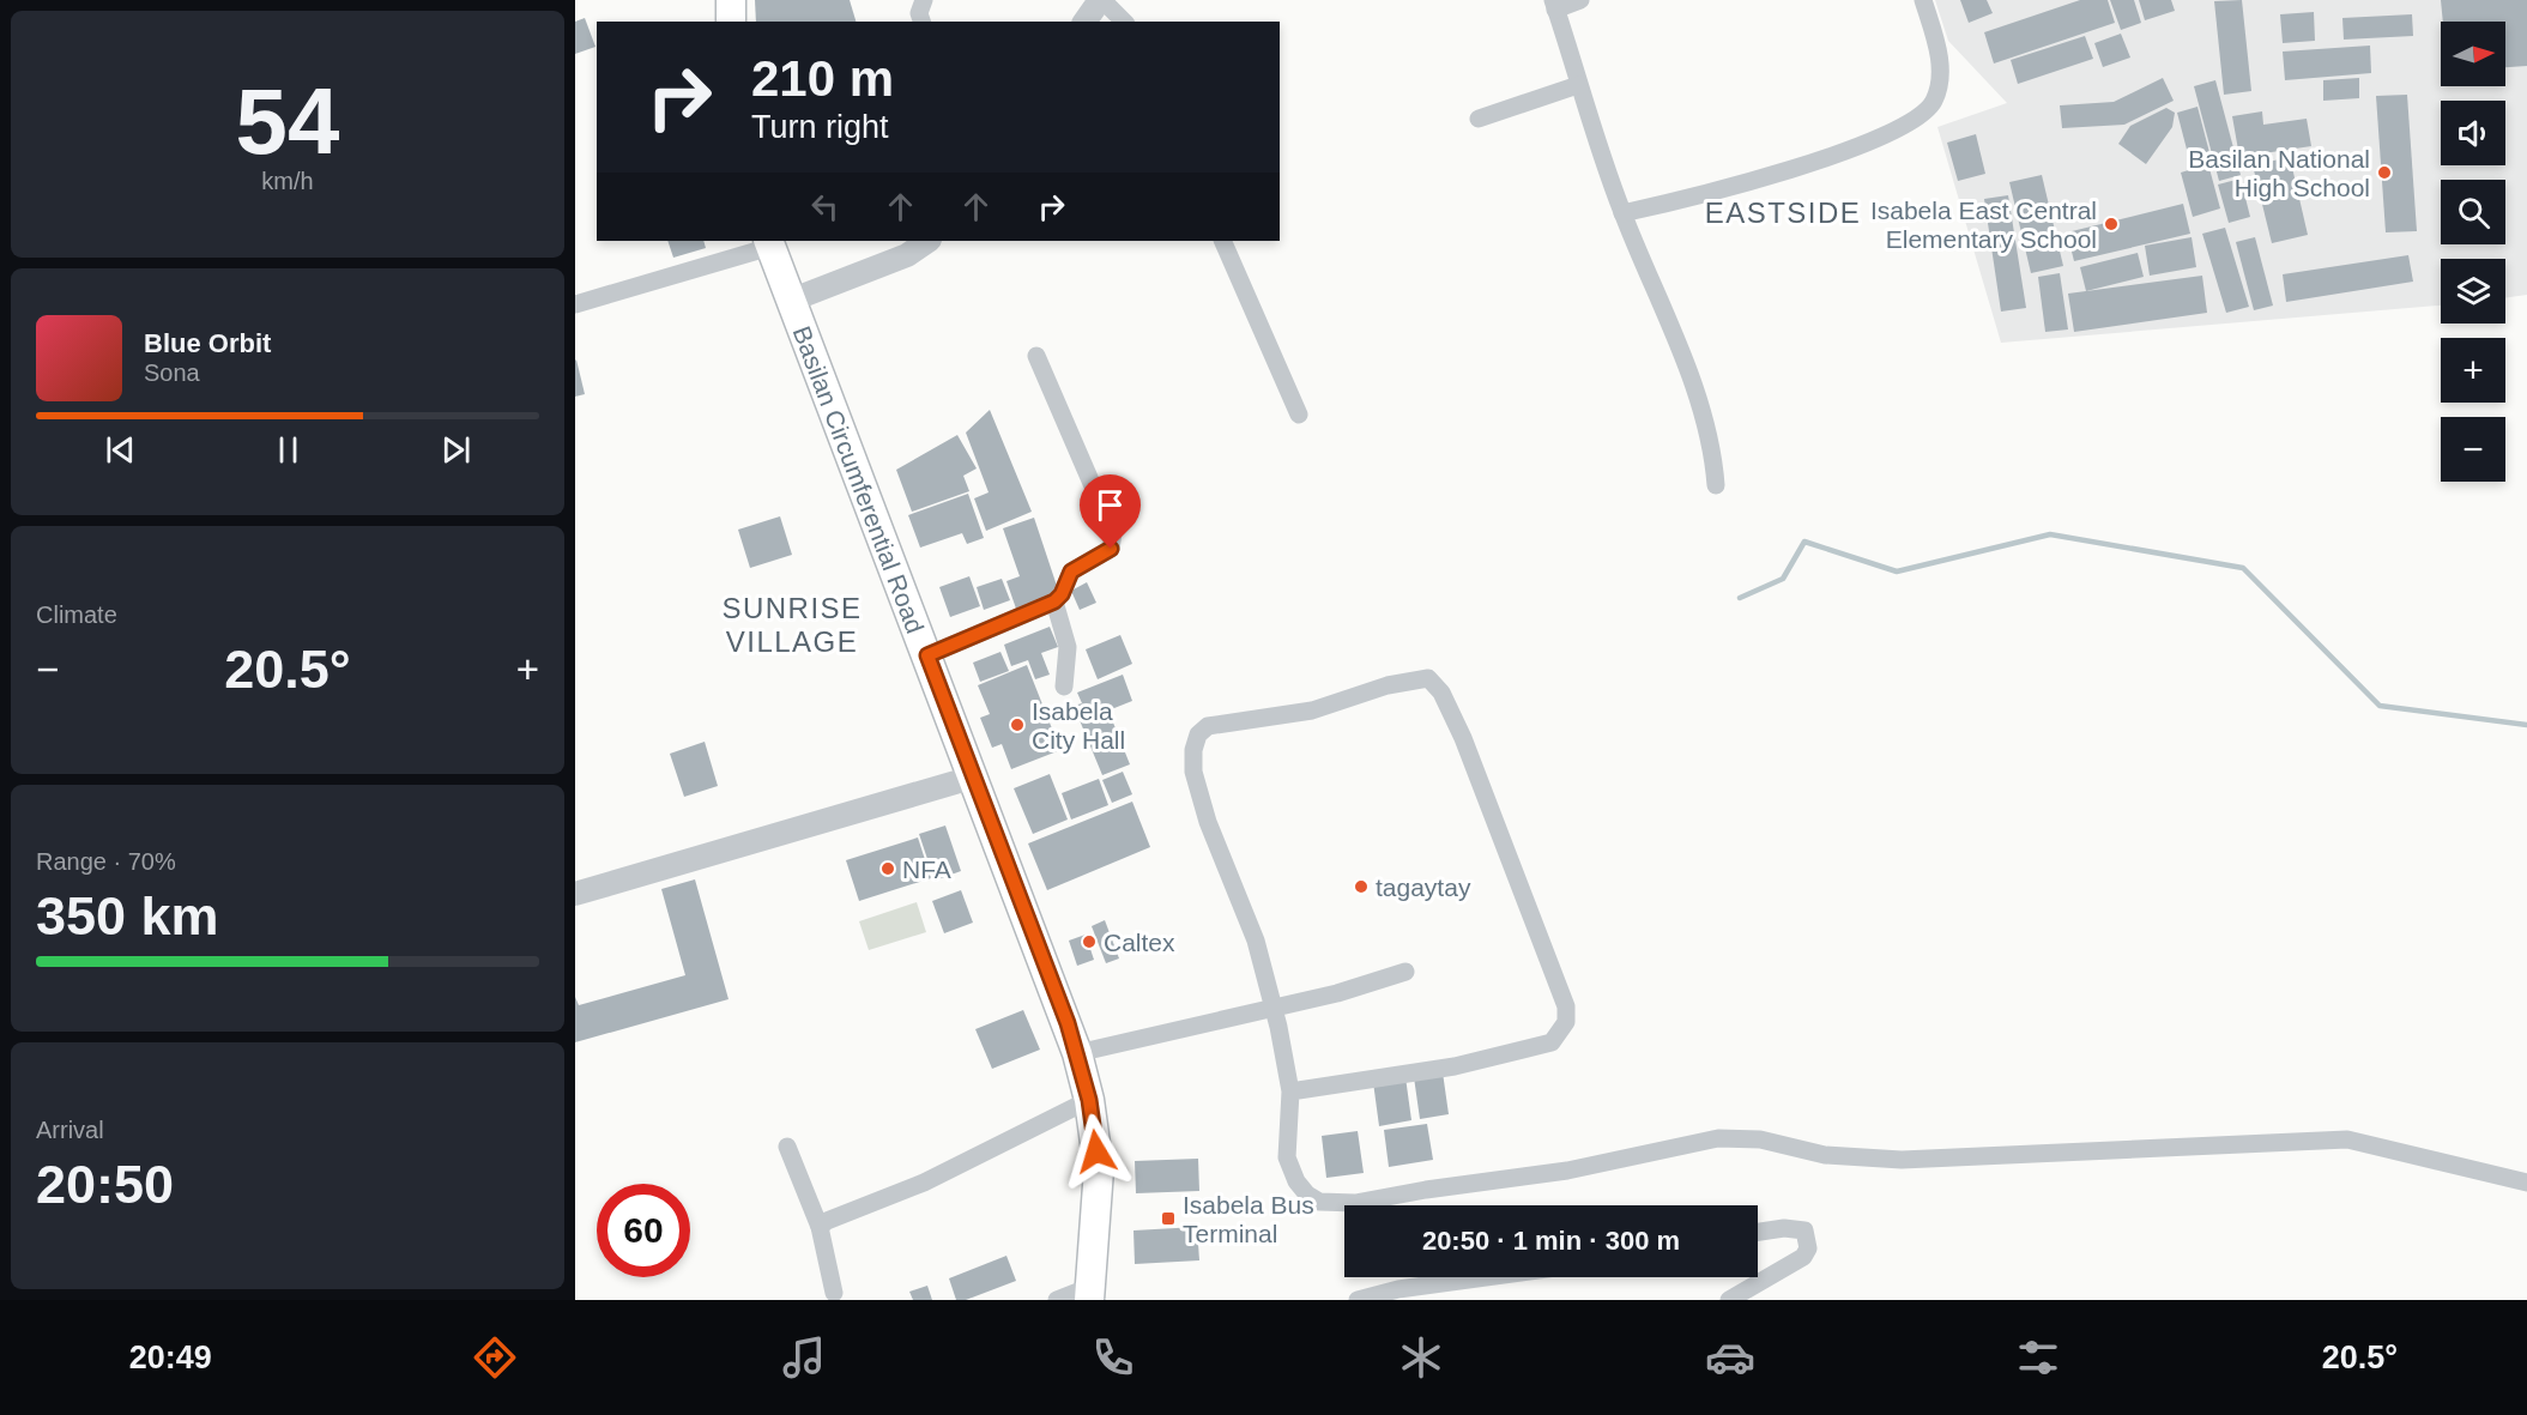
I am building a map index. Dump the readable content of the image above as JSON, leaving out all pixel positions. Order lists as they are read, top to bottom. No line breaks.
{"streets":{"main road":["Basilan Circumferential Road"]},"districts":["EASTSIDE","SUNRISE VILLAGE"],"places":{"other":["Basilan National High School","Isabela East Central Elementary School","Isabela City Hall","NFA","tagaytay","Caltex"],"transit":["Isabela Bus Terminal"]},"north":"right","page":{"tile":[["54","km/h"],"Climate",["Range · 70%","350 km"],["Arrival","20:50"]],"map_buttons":["+","−"],"turn":["210 m","Turn right"],"song":["Blue Orbit","Sona"],"heat":["−","20.5°","+"],"limit":"60","trip":"20:50 · 1 min · 300 m","tabs":["20:49","20.5°"]}}
